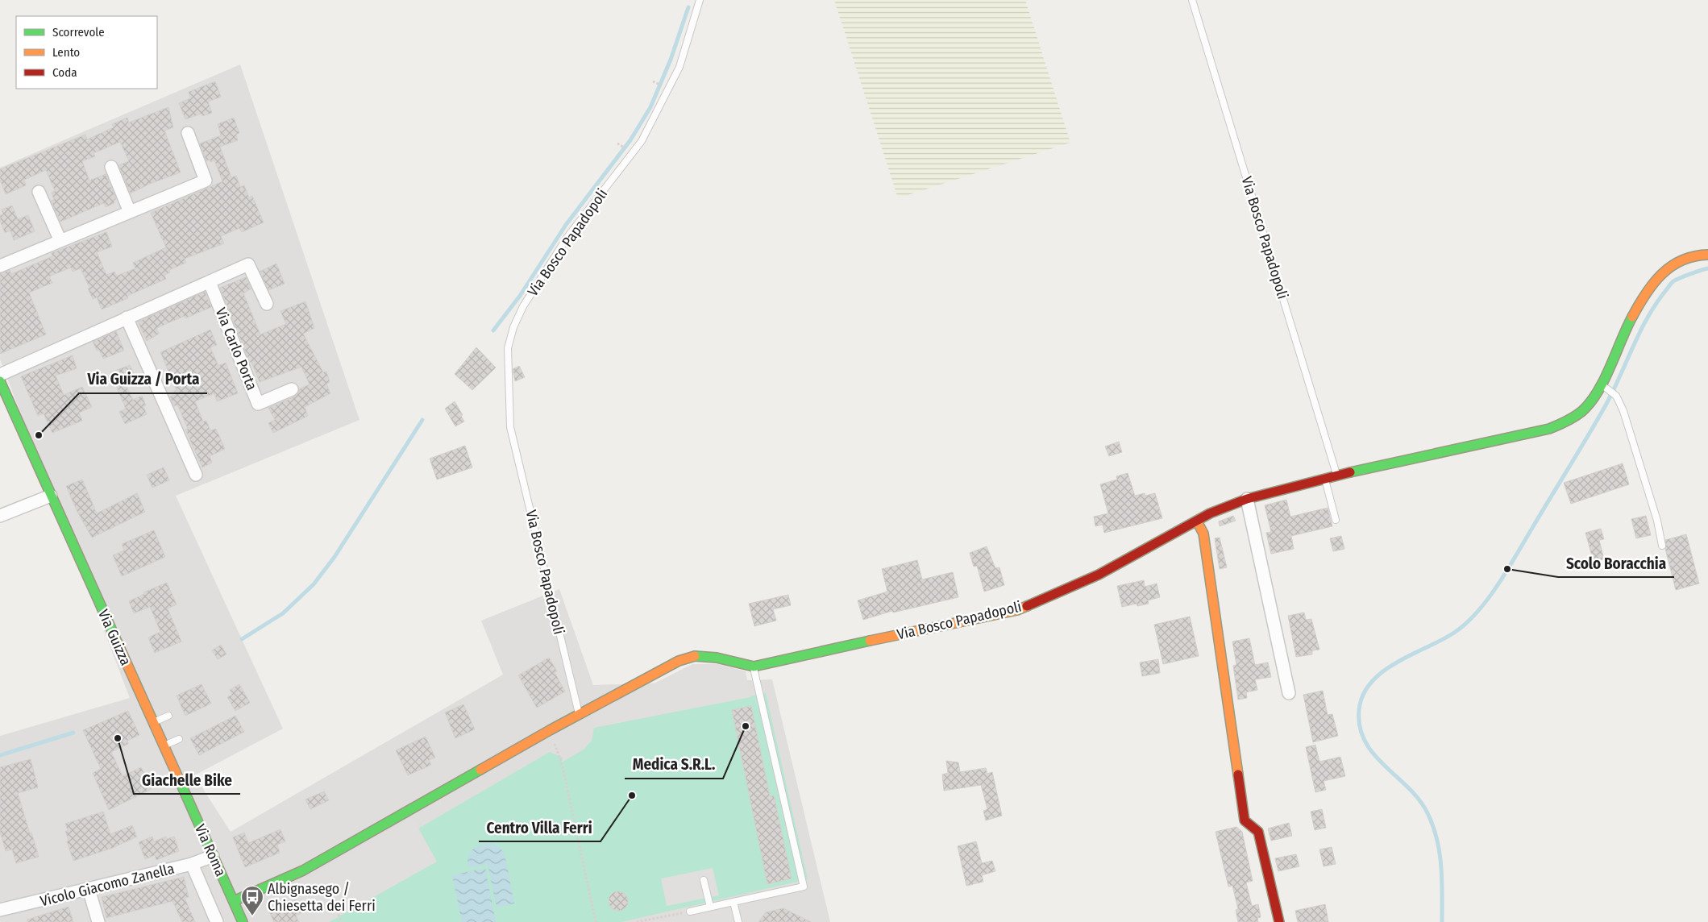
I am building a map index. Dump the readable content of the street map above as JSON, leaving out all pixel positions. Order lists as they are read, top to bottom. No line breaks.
{"streets":{"street":["Via Bosco Papadopoli","Via Carlo Porta","Via Guizza","Via Roma","Vicolo Giacomo Zanella"]},"crossings":[["Via Bosco Papadopoli","Via Roma"],["Via Guizza","Via Roma"],["Via Roma","Vicolo Giacomo Zanella"]],"places":{"other":["Via Guizza / Porta","Scolo Boracchia","Medica S.R.L.","Giachelle Bike","Centro Villa Ferri"],"bus stop":["Albignasego / Chiesetta dei Ferri"]},"legend":["Scorrevole","Lento","Coda"]}
